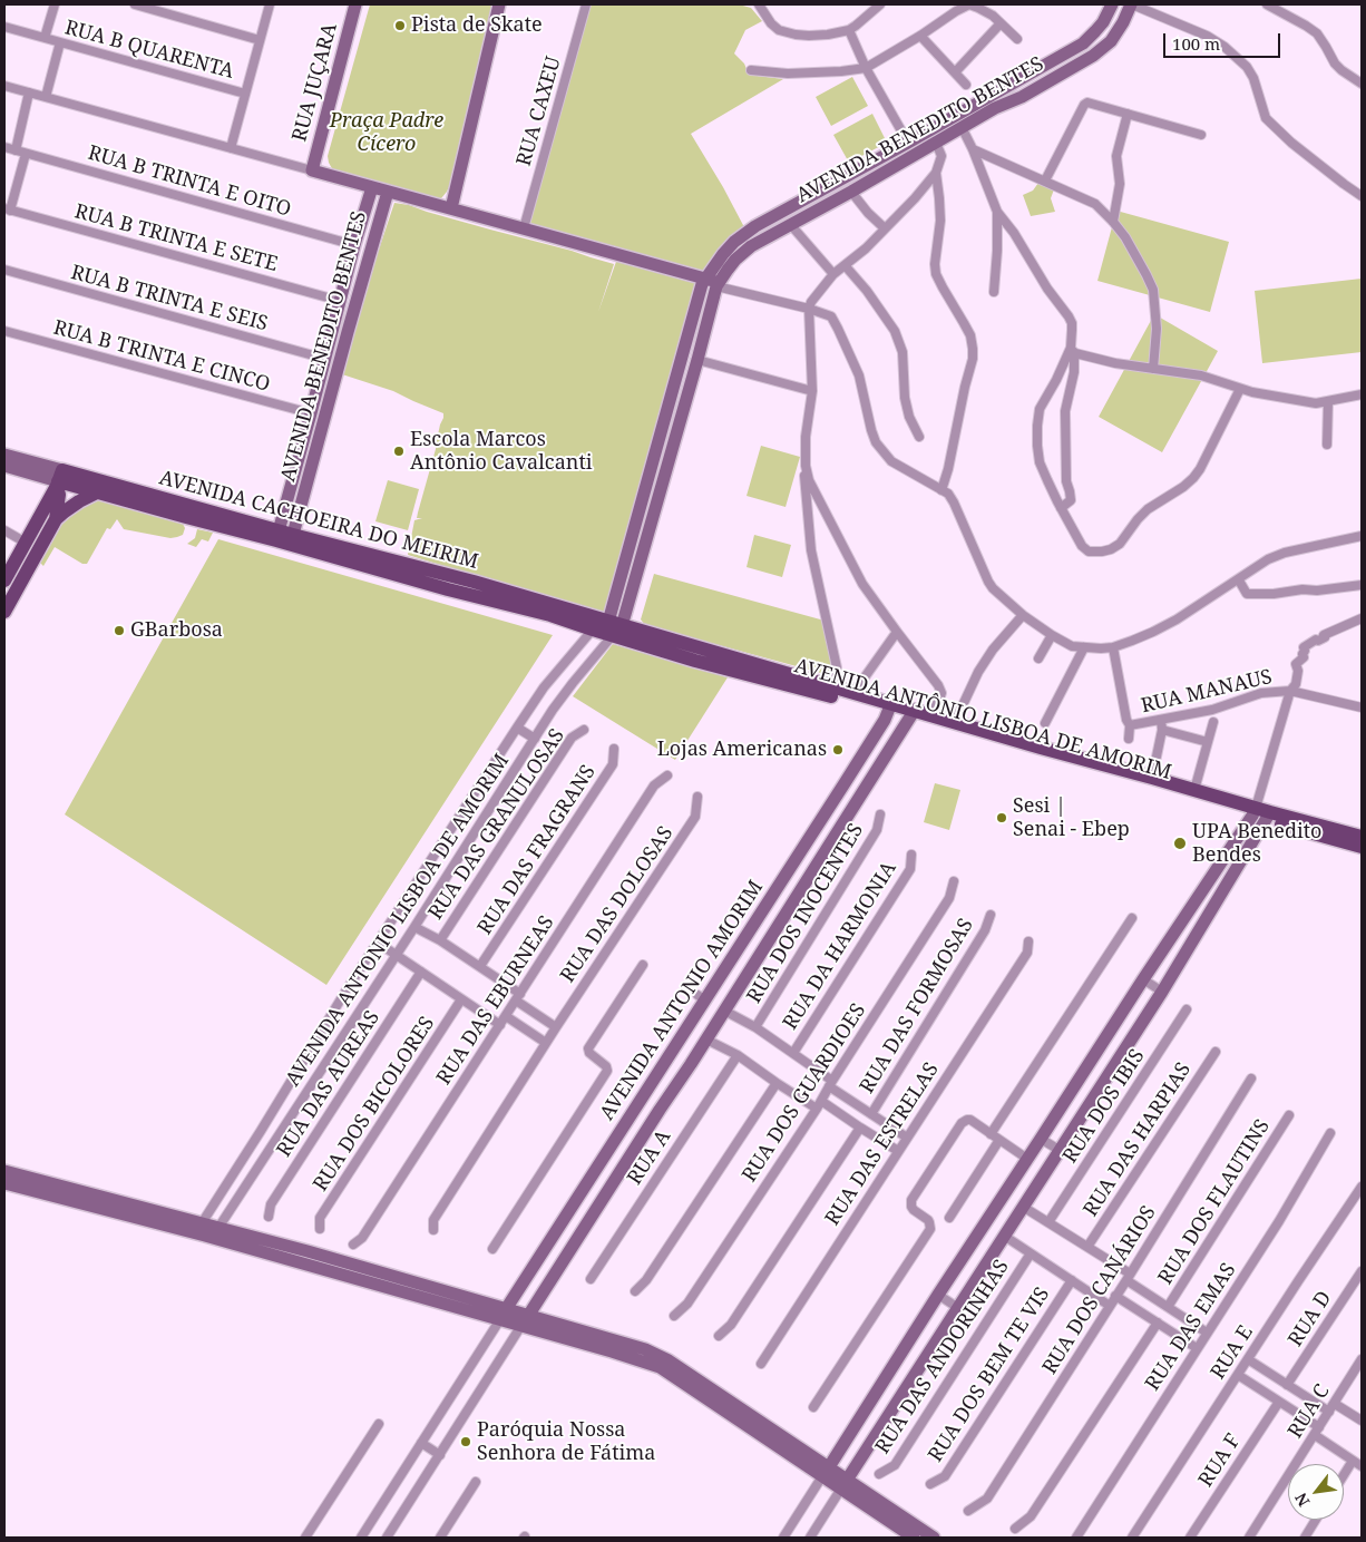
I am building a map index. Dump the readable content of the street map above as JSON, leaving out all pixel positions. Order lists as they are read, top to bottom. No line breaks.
{"streets":{"main road":["AVENIDA CACHOEIRA DO MEIRIM","AVENIDA ANTÔNIO LISBOA DE AMORIM"],"street":["RUA B QUARENTA","RUA JUÇARA","RUA CAXEU","AVENIDA BENEDITO BENTES","RUA B TRINTA E OITO","RUA B TRINTA E SETE","RUA B TRINTA E SEIS","RUA B TRINTA E CINCO","RUA MANAUS","RUA DAS GRANULOSAS","RUA DAS FRAGRANS","RUA DAS DOLOSAS","RUA DOS INOCENTES","AVENIDA ANTONIO LISBOA DE AMORIM","RUA DA HARMONIA","RUA DAS EBURNEAS","AVENIDA ANTONIO AMORIM","RUA DAS FORMOSAS","RUA DAS AUREAS","RUA DOS GUARDIOES","RUA DOS BICOLORES","RUA DOS IBIS","RUA DAS HARPIAS","RUA DAS ESTRELAS","RUA A","RUA DOS FLAUTINS","RUA DOS CANÁRIOS","RUA D","RUA DAS EMAS","RUA E","RUA DAS ANDORINHAS","RUA DOS BEM TE VIS","RUA C","RUA F"]},"crossings":[["RUA JUÇARA","AVENIDA BENEDITO BENTES"],["RUA CAXEU","AVENIDA BENEDITO BENTES"],["AVENIDA BENEDITO BENTES","RUA B TRINTA E OITO"],["AVENIDA BENEDITO BENTES","RUA B TRINTA E SETE"],["AVENIDA BENEDITO BENTES","RUA B TRINTA E SEIS"],["AVENIDA BENEDITO BENTES","RUA B TRINTA E CINCO"],["AVENIDA BENEDITO BENTES","AVENIDA CACHOEIRA DO MEIRIM"],["AVENIDA BENEDITO BENTES","AVENIDA ANTÔNIO LISBOA DE AMORIM"],["AVENIDA BENEDITO BENTES","AVENIDA ANTONIO LISBOA DE AMORIM"],["AVENIDA CACHOEIRA DO MEIRIM","AVENIDA ANTÔNIO LISBOA DE AMORIM"],["AVENIDA CACHOEIRA DO MEIRIM","AVENIDA ANTONIO LISBOA DE AMORIM"],["AVENIDA ANTÔNIO LISBOA DE AMORIM","AVENIDA ANTONIO LISBOA DE AMORIM"],["AVENIDA ANTÔNIO LISBOA DE AMORIM","AVENIDA ANTONIO AMORIM"],["RUA DAS GRANULOSAS","RUA DAS FRAGRANS"],["RUA DAS GRANULOSAS","AVENIDA ANTONIO LISBOA DE AMORIM"],["RUA DAS GRANULOSAS","RUA DAS EBURNEAS"],["RUA DOS INOCENTES","AVENIDA ANTONIO AMORIM"],["RUA DA HARMONIA","AVENIDA ANTONIO AMORIM"],["AVENIDA ANTONIO AMORIM","RUA DAS FORMOSAS"],["AVENIDA ANTONIO AMORIM","RUA DOS GUARDIOES"],["AVENIDA ANTONIO AMORIM","RUA DAS ESTRELAS"]],"parks":["Praça Padre Cícero"],"places":["Pista de Skate","Escola Marcos Antônio Cavalcanti","GBarbosa","Lojas Americanas","Sesi | Senai - Ebep","UPA Benedito Bendes","Paróquia Nossa Senhora de Fátima"],"scale_bar":"100 m","north":"bottom left"}
